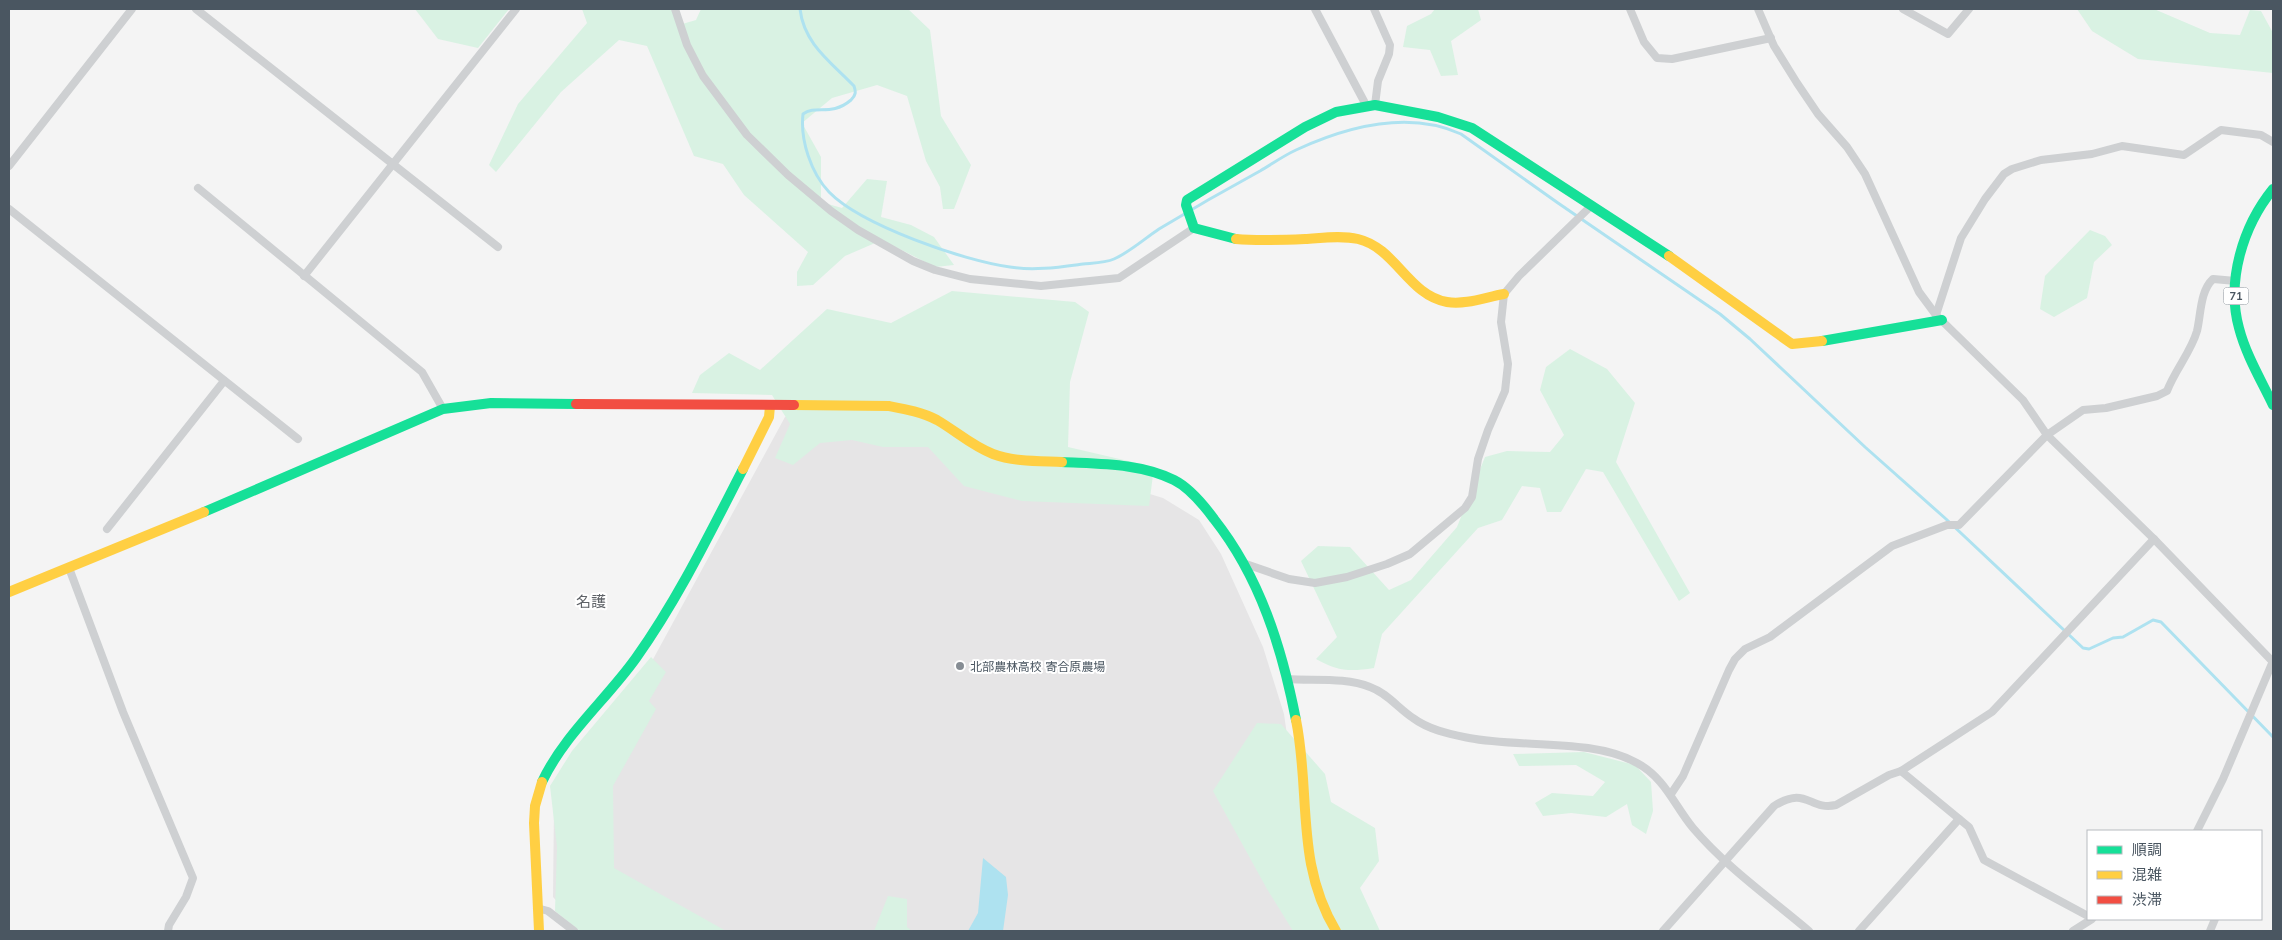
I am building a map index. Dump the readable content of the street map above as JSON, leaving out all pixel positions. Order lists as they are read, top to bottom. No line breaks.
{"streets":{"street":["71"]},"districts":["名護"],"places":["北部農林高校 寄合原農場"],"legend":["順調","混雑","渋滞"]}
